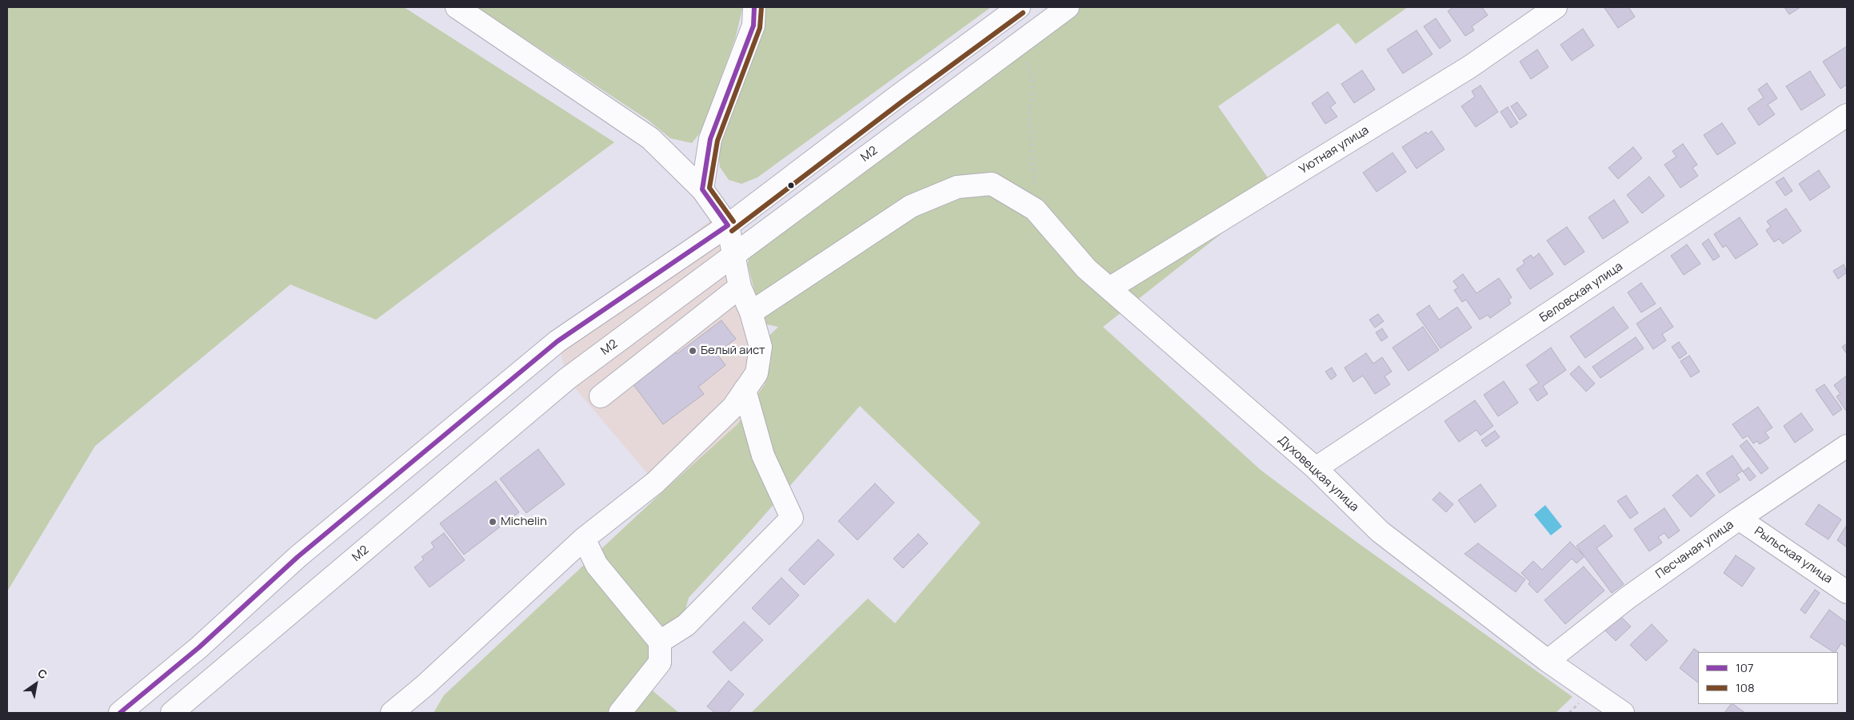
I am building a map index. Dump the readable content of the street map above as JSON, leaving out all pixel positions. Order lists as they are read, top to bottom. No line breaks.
{"streets":{"main road":["Уютная улица","М2","Беловская улица","Духовецкая улица","Песчаная улица","Рыльская улица"]},"crossings":[["Уютная улица","Духовецкая улица"],["Беловская улица","Духовецкая улица"],["Духовецкая улица","Песчаная улица"],["Песчаная улица","Рыльская улица"]],"places":["Белый аист","Michelin"],"lines":["transit line 107","transit line 108"],"legend":["107","108"],"north":"top right"}
